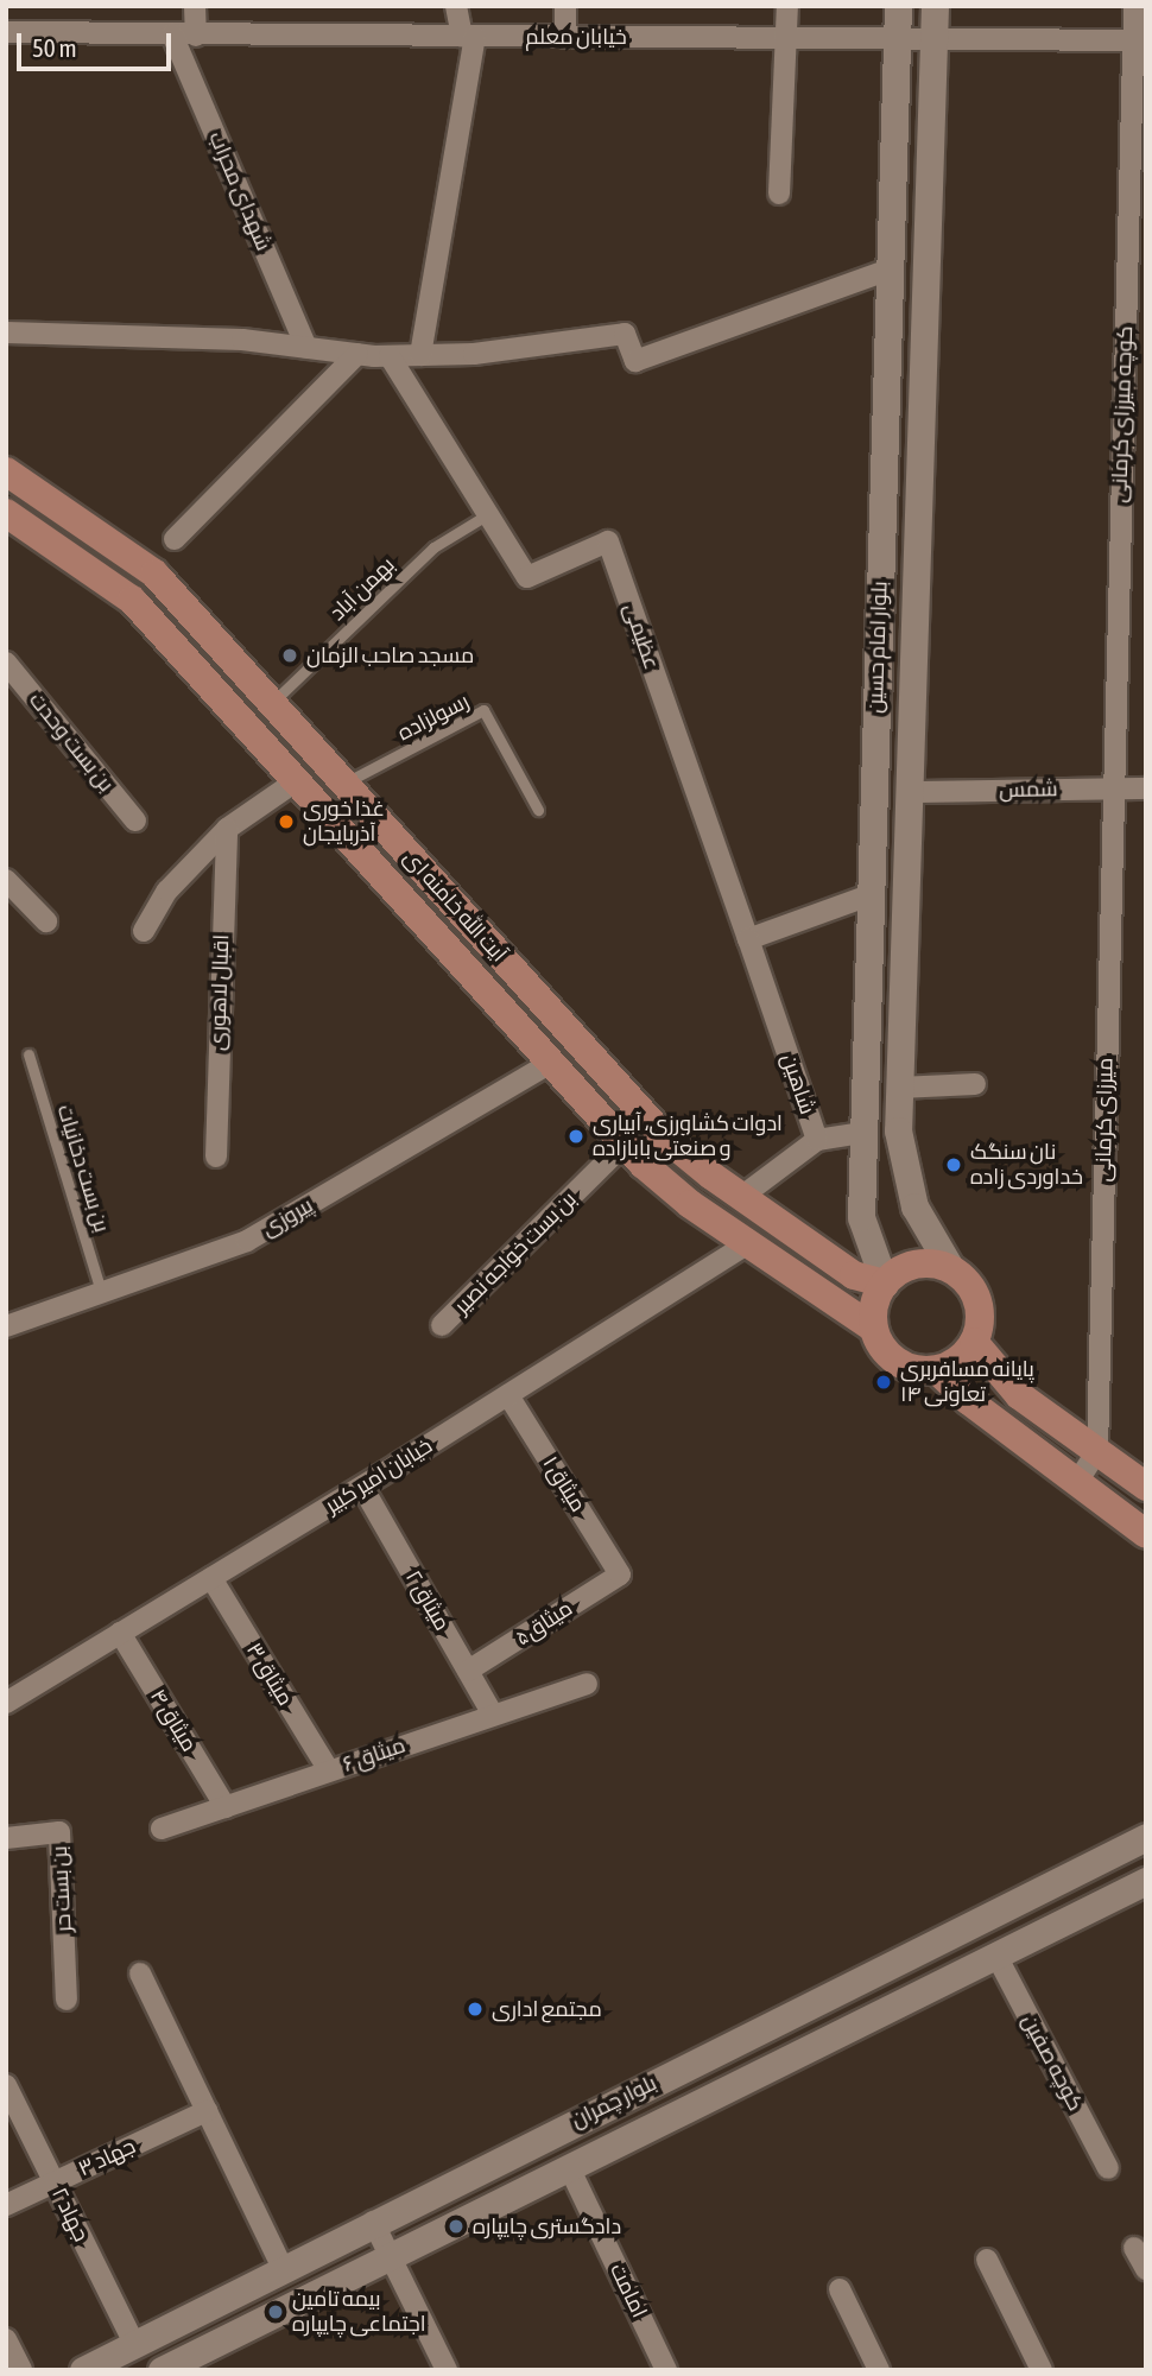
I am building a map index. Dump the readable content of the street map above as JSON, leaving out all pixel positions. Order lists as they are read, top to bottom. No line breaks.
{"streets":{"main road":["آیت الله خامنه ای"],"street":["خیابان معلم","شهدای محراب","کوچه میرزای کرمانی","عظیمی","بلوار امام حسین","بن بست وحدت","شمس","اقبال لاهوری","شاهین","میرزای کرمانی","پیروزی","بن بست خواجه نصیر","خیابان امیر کبیر","میثاق ۱","میثاق ۲","میثاق۵","میثاق ۳","میثاق ۴","میثاق ۶","بن بست حر","کوچه صفین","بلوار چمران","جهاد ۳","جهاد ۲","امامت"],"lane":["بهمن آباد","رسولزاده","بن بست دخانیات"]},"crossings":[["خیابان معلم","شهدای محراب"],["خیابان معلم","کوچه میرزای کرمانی"],["خیابان معلم","بلوار امام حسین"],["کوچه میرزای کرمانی","شمس"],["کوچه میرزای کرمانی","میرزای کرمانی"],["بهمن آباد","عظیمی"],["بهمن آباد","آیت الله خامنه ای"],["عظیمی","شاهین"],["بلوار امام حسین","شمس"],["بلوار امام حسین","آیت الله خامنه ای"],["رسولزاده","آیت الله خامنه ای"],["شمس","میرزای کرمانی"],["آیت الله خامنه ای","شاهین"],["آیت الله خامنه ای","پیروزی"],["آیت الله خامنه ای","بن بست خواجه نصیر"],["آیت الله خامنه ای","خیابان امیر کبیر"],["بن بست دخانیات","پیروزی"],["خیابان امیر کبیر","میثاق ۱"],["خیابان امیر کبیر","میثاق ۲"],["خیابان امیر کبیر","میثاق ۳"],["خیابان امیر کبیر","میثاق ۴"],["میثاق ۱","میثاق۵"],["میثاق ۲","میثاق۵"],["میثاق ۲","میثاق ۶"],["میثاق ۳","میثاق ۶"],["میثاق ۴","میثاق ۶"],["کوچه صفین","بلوار چمران"],["بلوار چمران","جهاد ۲"],["بلوار چمران","امامت"],["جهاد ۳","جهاد ۲"]],"places":["مسجد صاحب الزمان","غذا خوری آذربایجان","ادوات کشاورزی، آبیاری و صنعتی بابازاده","نان سنگک خداوردی زاده","پایانه مسافربری تعاونی ۱۴","مجتمع اداری","دادگستری چایپاره","بیمه تامین اجتماعی چایپاره"],"scale_bar":"50 m"}
